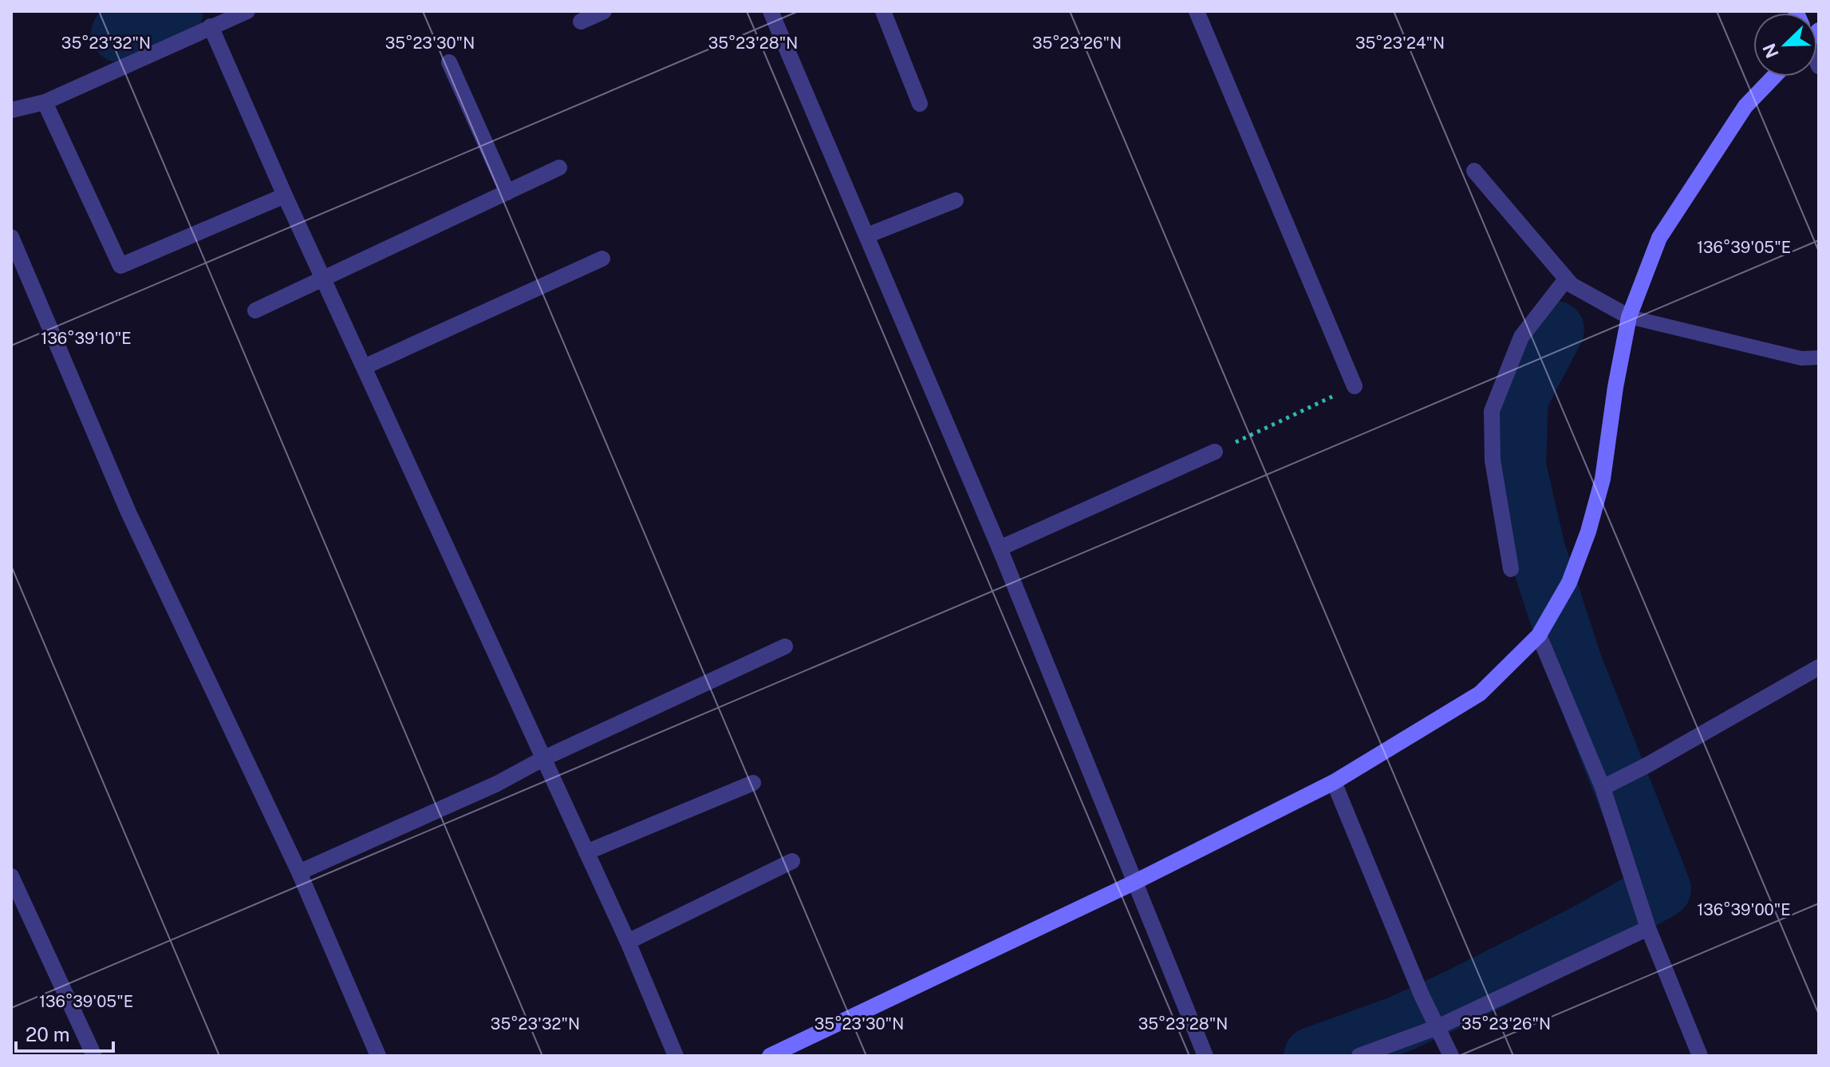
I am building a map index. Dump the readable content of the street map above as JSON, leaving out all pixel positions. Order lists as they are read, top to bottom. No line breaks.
{"scale_bar":"20 m","north":"bottom left","coordinates":["35°23'32\"N","35°23'30\"N","35°23'28\"N","35°23'26\"N","35°23'24\"N","136°39'05\"E","136°39'10\"E","136°39'00\"E"]}
